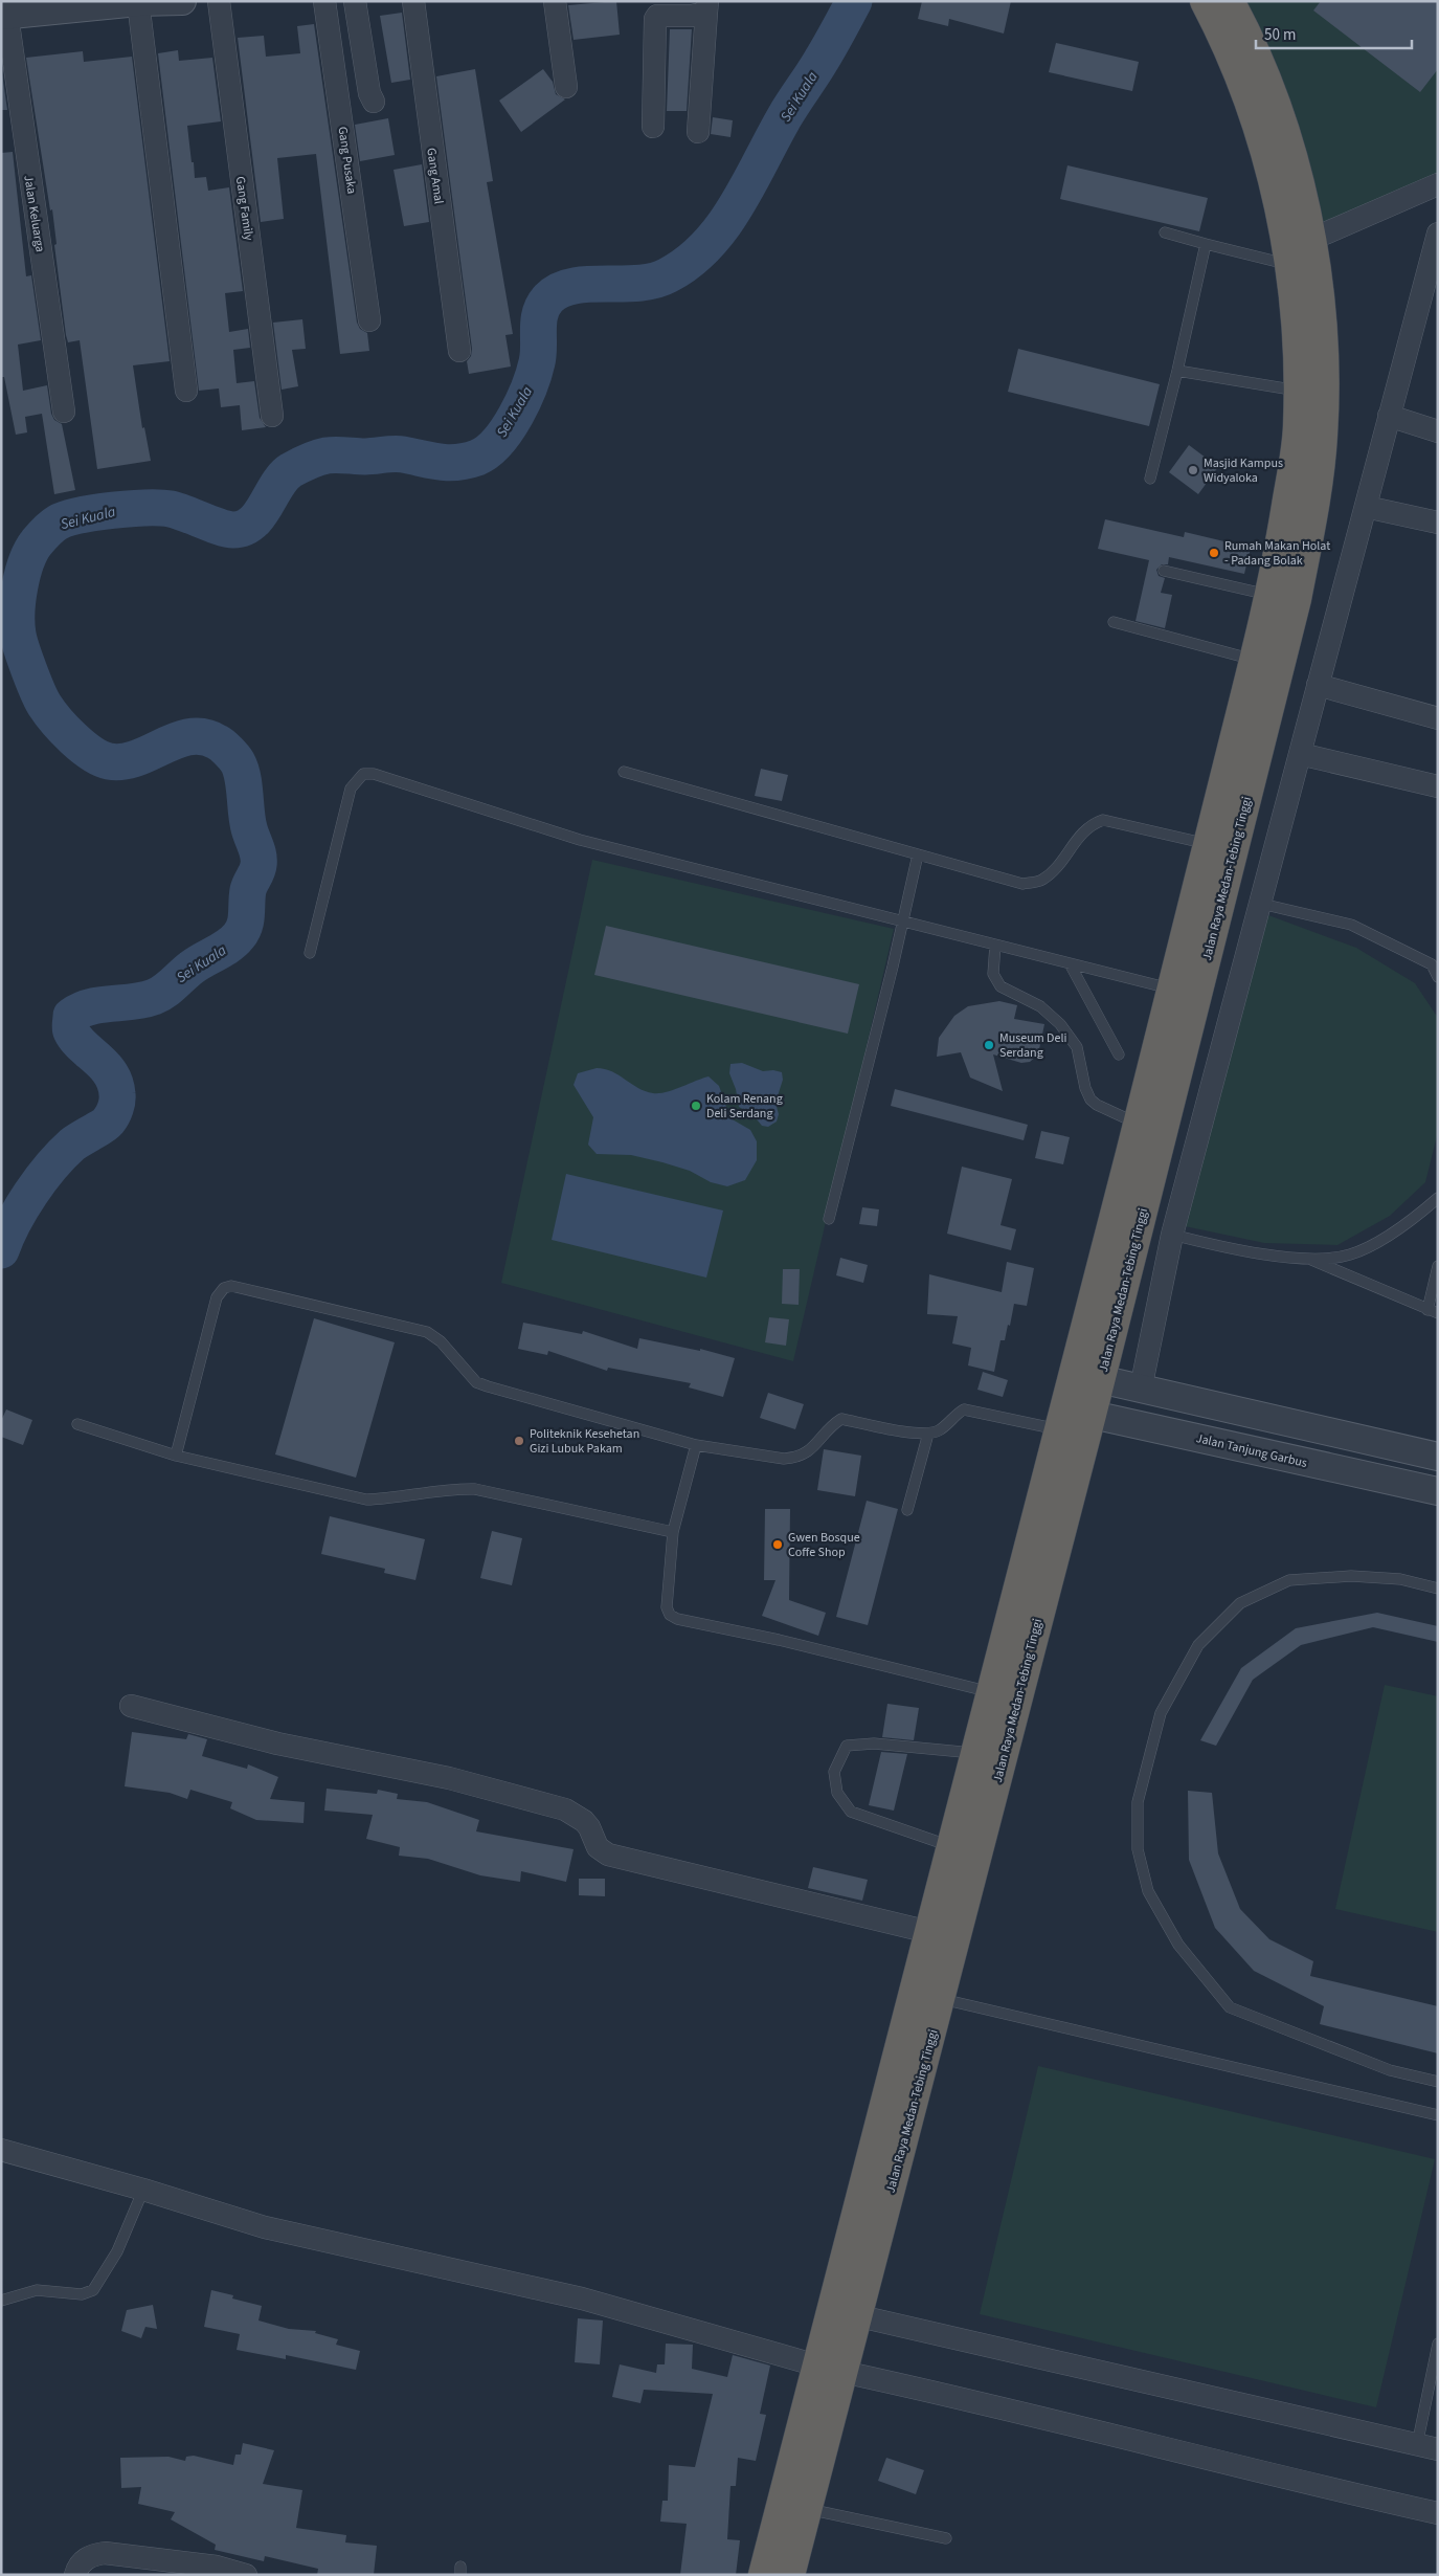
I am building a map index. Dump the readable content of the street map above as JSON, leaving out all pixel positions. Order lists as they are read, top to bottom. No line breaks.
{"streets":{"highway":["Jalan Raya Medan-Tebing Tinggi"],"street":["Gang Pusaka","Gang Amal","Gang Family","Jalan Keluarga","Jalan Tanjung Garbus"]},"crossings":[["Jalan Raya Medan-Tebing Tinggi","Jalan Tanjung Garbus"]],"water":["Sei Kuala"],"places":["Masjid Kampus Widyaloka","Rumah Makan Holat - Padang Bolak","Museum Deli Serdang","Kolam Renang Deli Serdang","Politeknik Kesehetan Gizi Lubuk Pakam","Gwen Bosque Coffe Shop"],"scale_bar":"50 m"}
